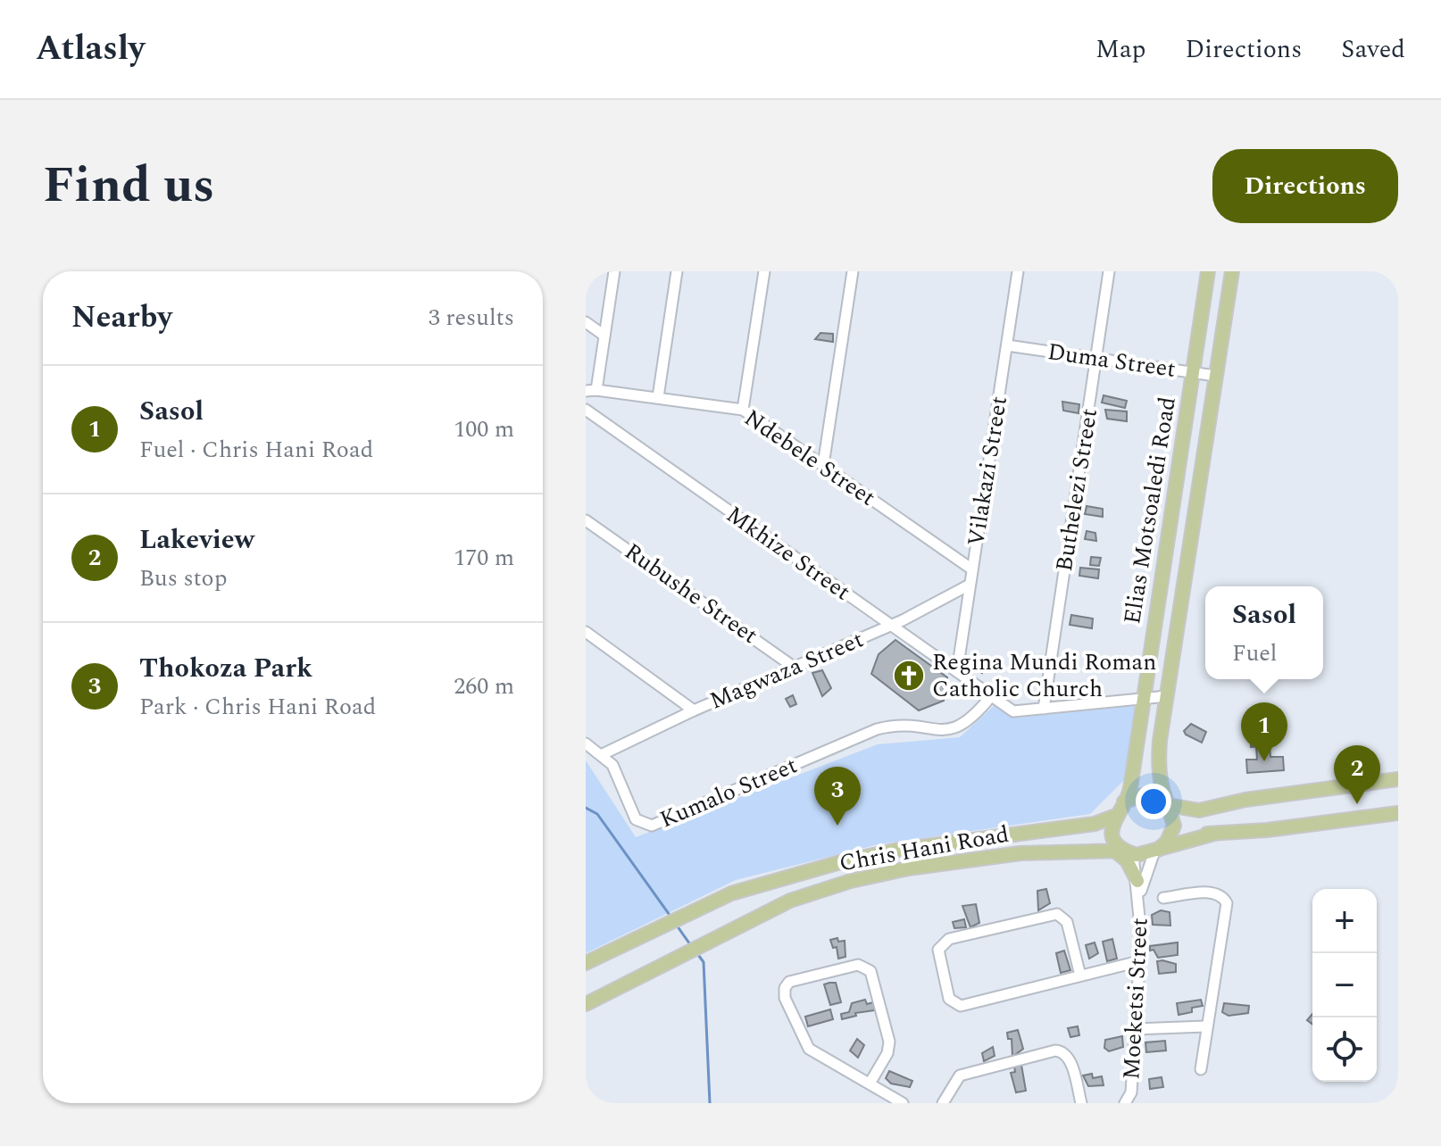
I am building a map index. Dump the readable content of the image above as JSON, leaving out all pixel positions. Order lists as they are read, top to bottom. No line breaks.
{"streets":{"main road":["Elias Motsoaledi Road","Chris Hani Road"],"street":["Duma Street","Ndebele Street","Vilakazi Street","Buthelezi Street","Mkhize Street","Rubushe Street","Magwaza Street","Kumalo Street","Moeketsi Street"]},"crossings":[["Duma Street","Vilakazi Street"],["Duma Street","Buthelezi Street"],["Duma Street","Elias Motsoaledi Road"],["Ndebele Street","Vilakazi Street"],["Vilakazi Street","Mkhize Street"],["Vilakazi Street","Magwaza Street"],["Elias Motsoaledi Road","Chris Hani Road"],["Elias Motsoaledi Road","Moeketsi Street"],["Mkhize Street","Magwaza Street"],["Mkhize Street","Kumalo Street"],["Rubushe Street","Magwaza Street"],["Magwaza Street","Kumalo Street"],["Chris Hani Road","Moeketsi Street"]],"places":{"church":["Regina Mundi Roman Catholic Church"]},"page":{"header":"Atlasly","nav":["Map","Directions","Saved"],"title":"Find us","buttons":"Directions","heading":["Nearby","3 results"],"list":[{"mark":"1","name":"Sasol","note":"Fuel · Chris Hani Road","value":"100 m"},{"mark":"2","name":"Lakeview","note":"Bus stop","value":"170 m"},{"mark":"3","name":"Thokoza Park","note":"Park · Chris Hani Road","value":"260 m"}],"popup":["Sasol","Fuel"],"pins":["1","2","3"],"map_buttons":["+","−"]}}
